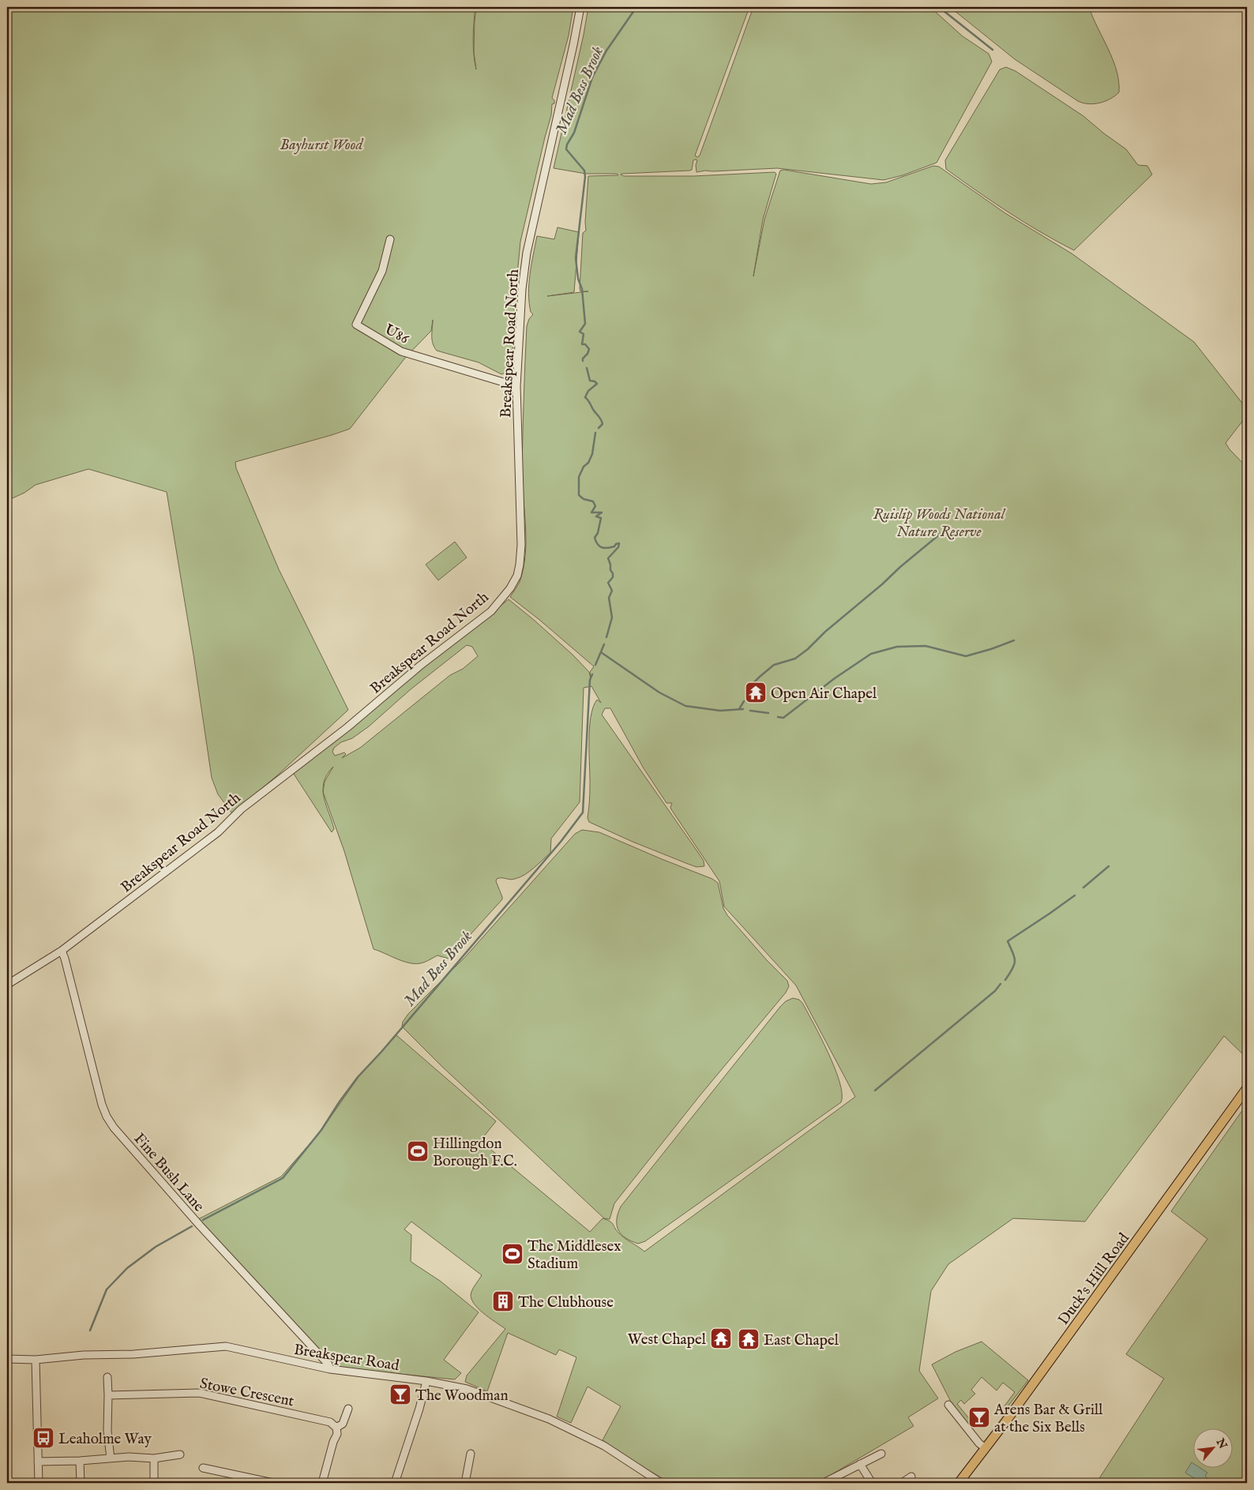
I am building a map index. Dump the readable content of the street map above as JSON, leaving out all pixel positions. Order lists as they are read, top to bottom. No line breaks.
{"streets":{"main road":["Duck's Hill Road"],"street":["U86","Breakspear Road North","Fine Bush Lane","Breakspear Road","Stowe Crescent"]},"crossings":[["U86","Breakspear Road North"],["Breakspear Road North","Fine Bush Lane"],["Fine Bush Lane","Breakspear Road"]],"water":["Mad Bess Brook"],"parks":["Bayhurst Wood","Ruislip Woods National Nature Reserve"],"places":{"temple":["Open Air Chapel","West Chapel","East Chapel"],"sports":["Hillingdon Borough F.C.","The Middlesex Stadium"],"building":["The Clubhouse"],"bar":["The Woodman","Arens Bar & Grill at the Six Bells"],"bus stop":["Leaholme Way"]},"north":"top right"}
